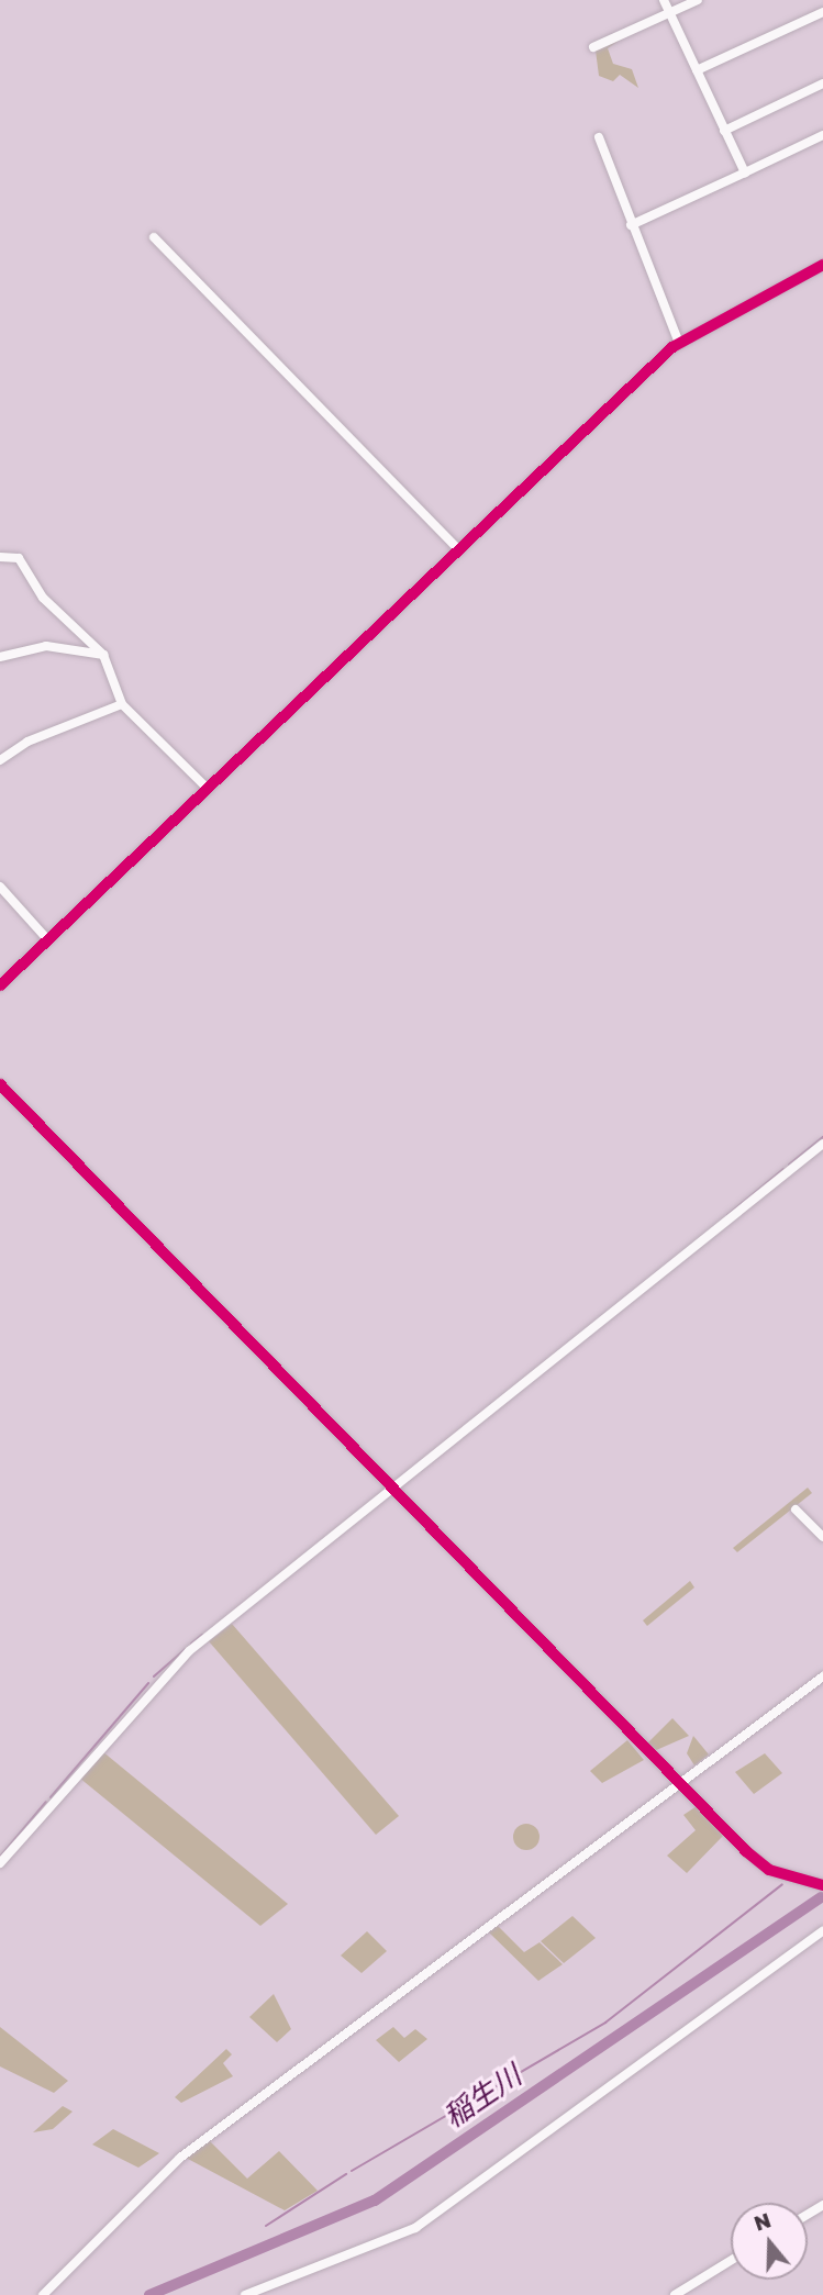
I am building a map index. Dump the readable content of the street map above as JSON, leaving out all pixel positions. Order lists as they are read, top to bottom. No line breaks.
{"water":["稲生川"],"north":"top"}
